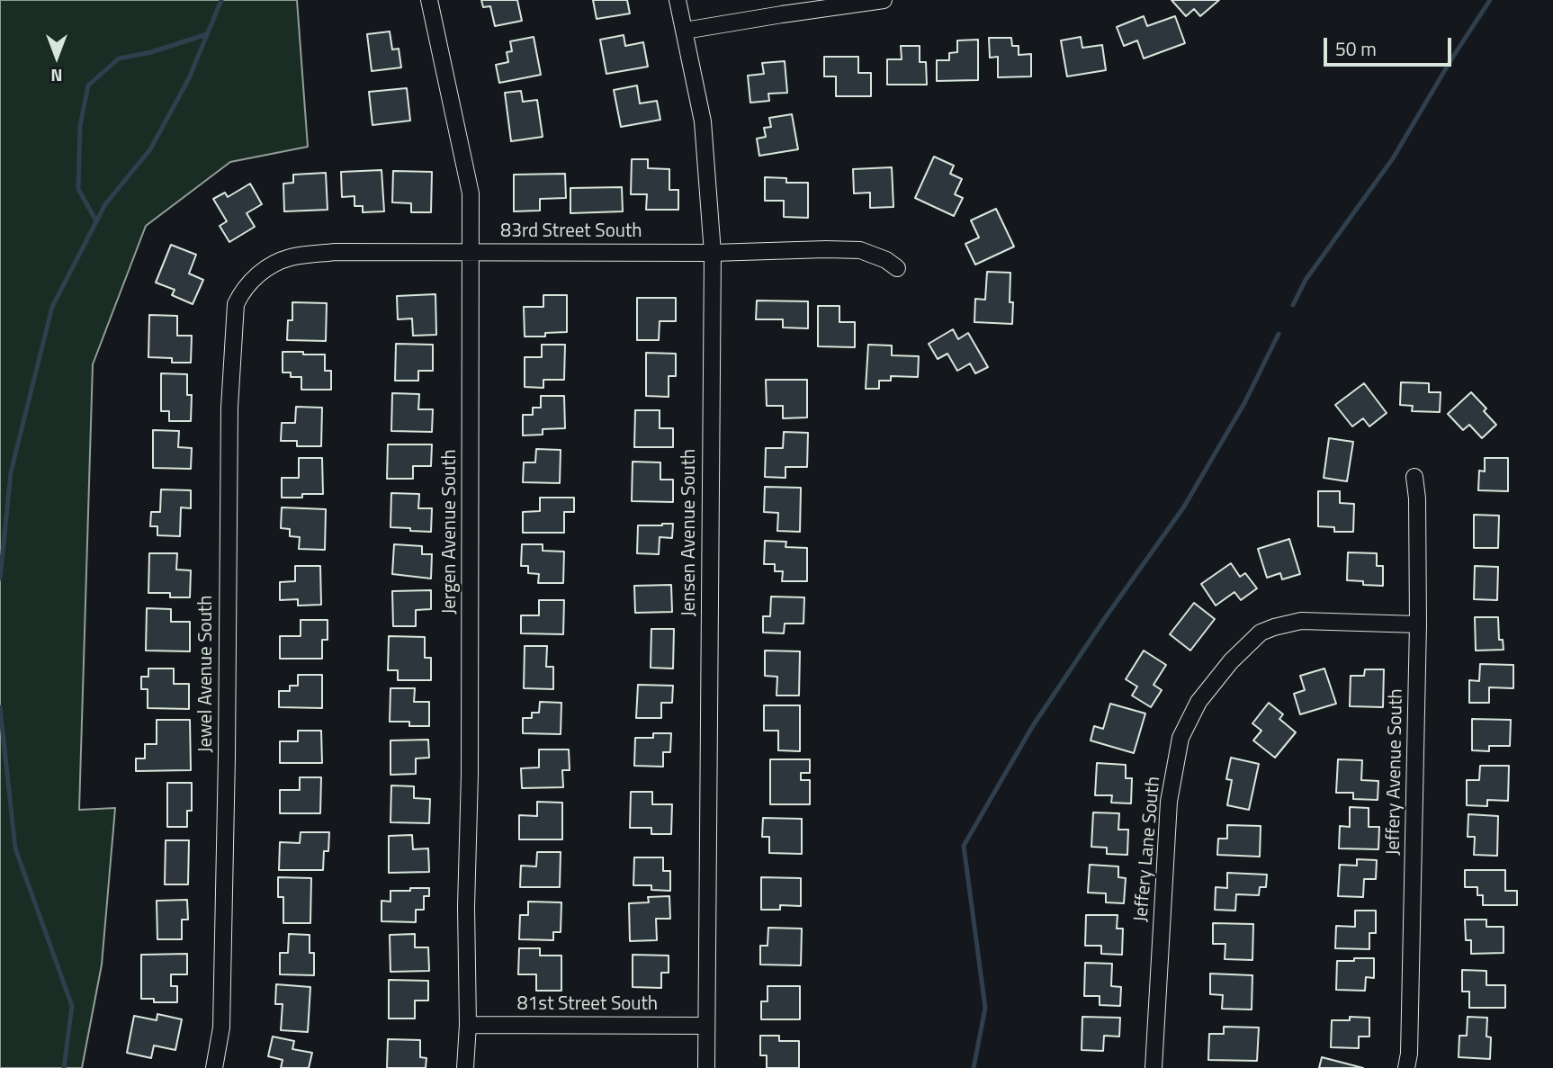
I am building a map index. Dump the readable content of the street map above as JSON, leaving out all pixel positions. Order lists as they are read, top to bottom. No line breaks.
{"streets":{"street":["83rd Street South","Jergen Avenue South","Jensen Avenue South","Jewel Avenue South","Jeffery Avenue South","Jeffery Lane South","81st Street South"]},"crossings":[["83rd Street South","Jergen Avenue South"],["83rd Street South","Jensen Avenue South"],["83rd Street South","Jewel Avenue South"],["Jergen Avenue South","81st Street South"],["Jensen Avenue South","81st Street South"],["Jeffery Avenue South","Jeffery Lane South"]],"scale_bar":"50 m","north":"bottom"}
